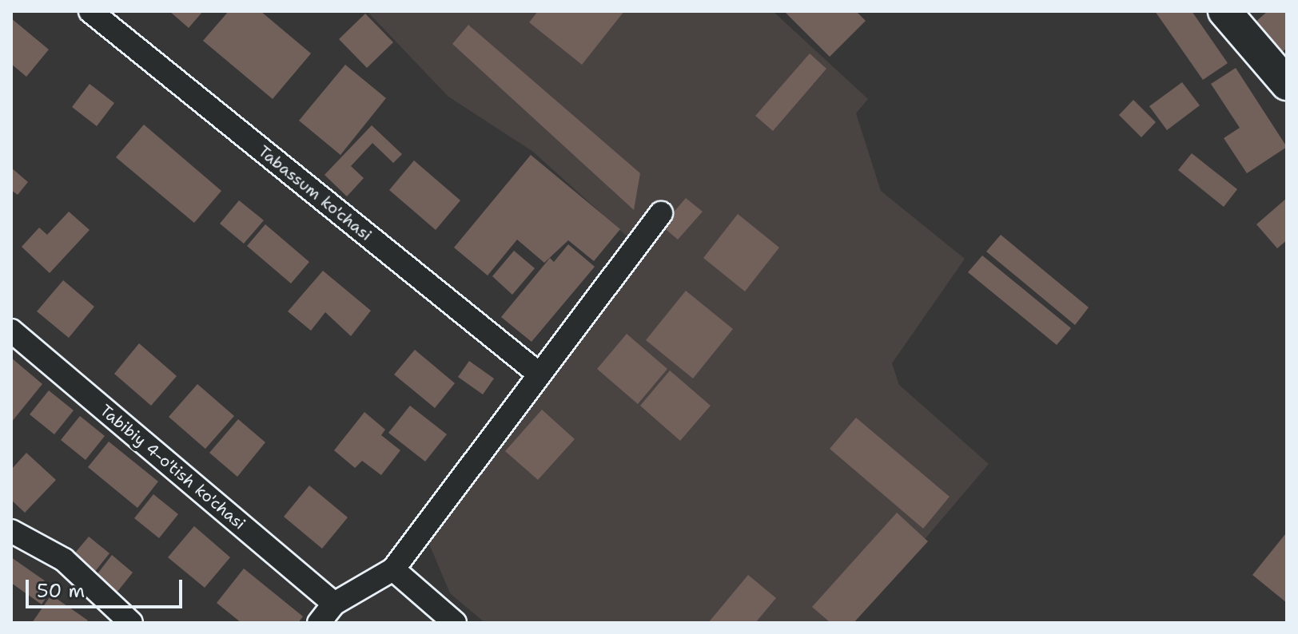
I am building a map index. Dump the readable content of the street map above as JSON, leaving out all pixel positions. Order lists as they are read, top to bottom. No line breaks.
{"streets":{"street":["Tabassum ko'chasi","Tabibiy 4-o'tish ko'chasi"]},"scale_bar":"50 m"}
